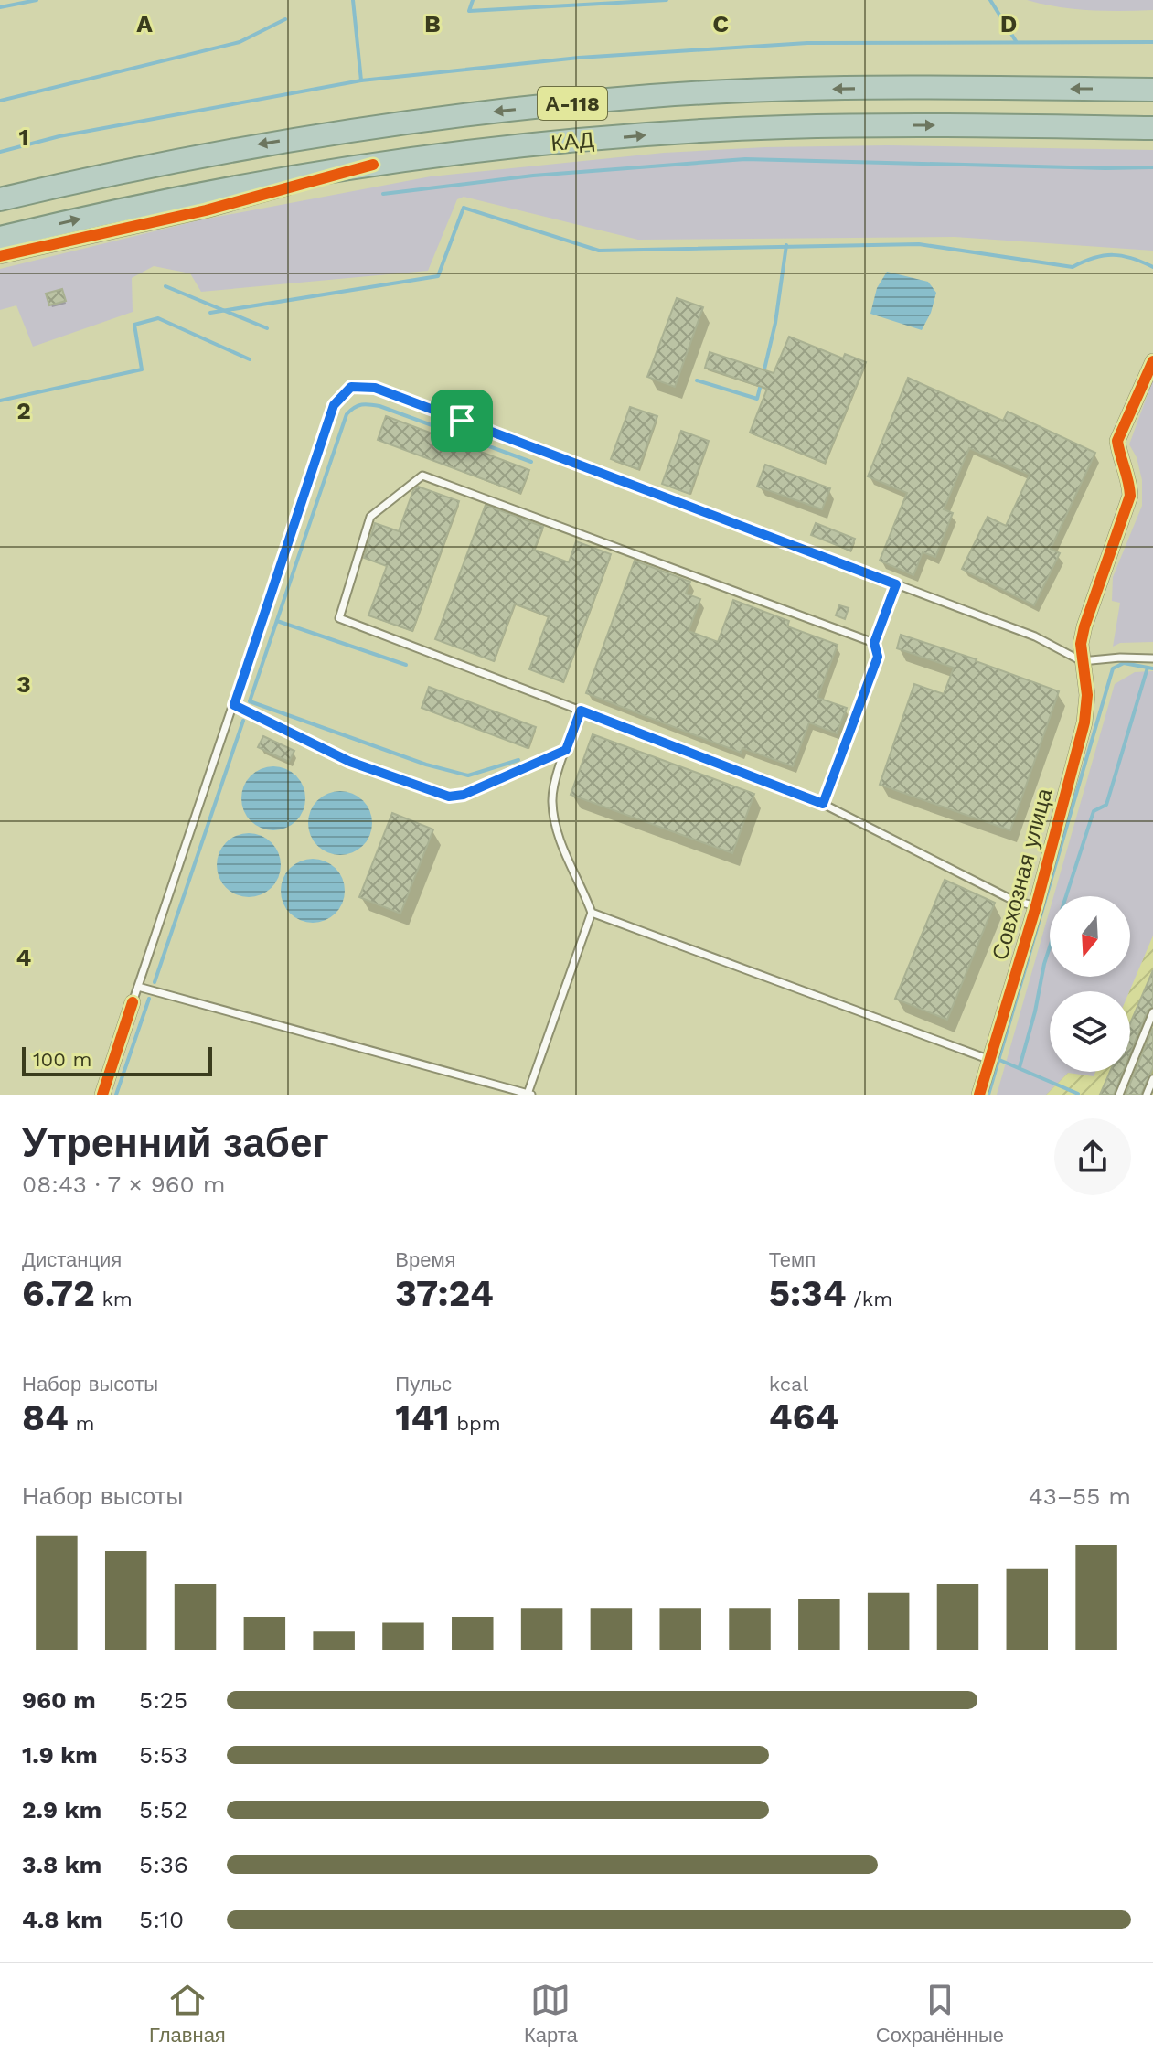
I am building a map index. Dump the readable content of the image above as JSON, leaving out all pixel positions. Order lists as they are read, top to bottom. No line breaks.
{"streets":{"highway":["А-118","КАД"],"street":["Совхозная улица"]},"scale_bar":"100 m","north":"bottom","page":{"scale":"100 m","heading":["Утренний забег","08:43 · 7 × 960 m"],"stats":[["Дистанция","6.72 km"],["Время","37:24"],["Темп","5:34 /km"],["Набор высоты","84 m"],["Пульс","141 bpm"],["kcal","464"]],"chart":["Набор высоты","43–55 m"],"list":[{"name":"960 m","note":"5:25"},{"name":"1.9 km","note":"5:53"},{"name":"2.9 km","note":"5:52"},{"name":"3.8 km","note":"5:36"},{"name":"4.8 km","note":"5:10"}],"tabs":["Главная","Карта","Сохранённые"]},"grid":{"columns":["A","B","C","D"],"rows":["1","2","3","4"]}}
